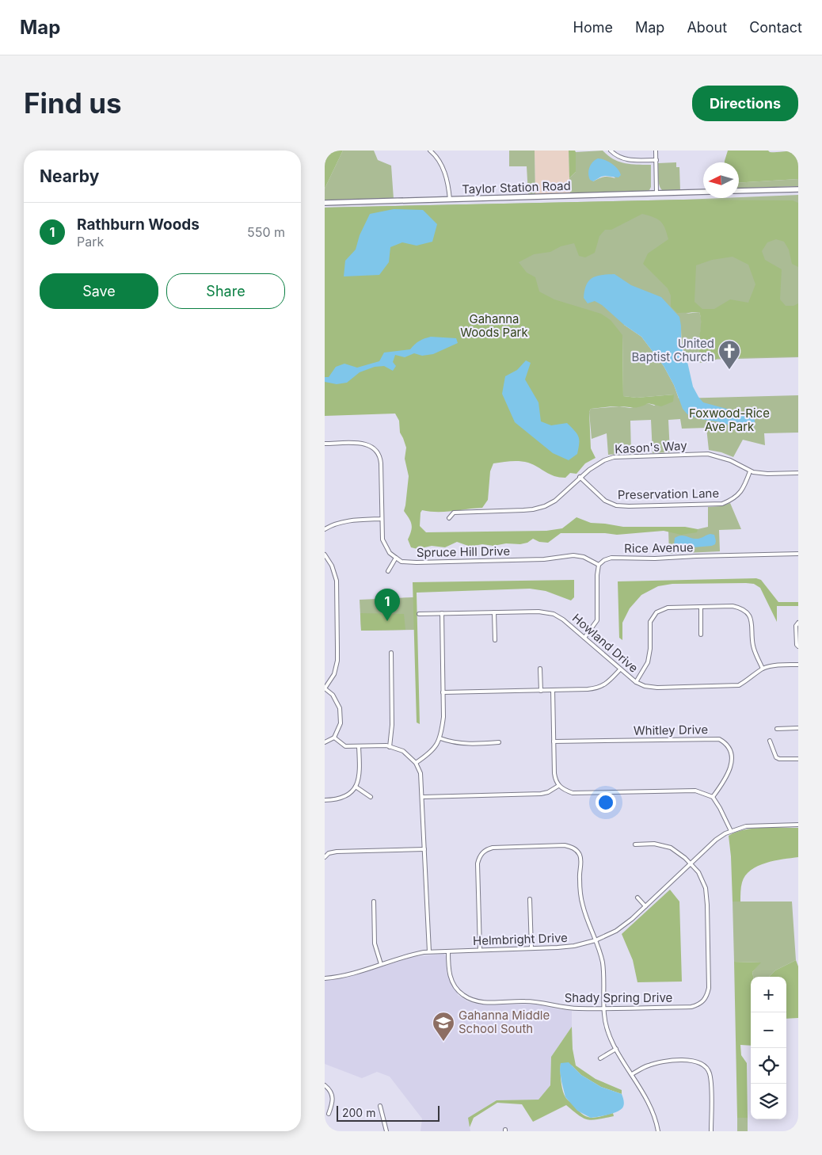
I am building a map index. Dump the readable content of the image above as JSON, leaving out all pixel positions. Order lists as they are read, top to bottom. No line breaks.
{"streets":{"main road":["Taylor Station Road"],"street":["Kason's Way","Preservation Lane","Rice Avenue","Spruce Hill Drive","Howland Drive","Whitley Drive","Helmbright Drive","Shady Spring Drive"]},"crossings":[["Kason's Way","Preservation Lane"],["Rice Avenue","Spruce Hill Drive"],["Helmbright Drive","Shady Spring Drive"]],"parks":["Gahanna Woods Park","Foxwood-Rice Ave Park"],"places":{"church":["United Baptist Church"],"school or university":["Gahanna Middle School South"]},"scale_bar":"200 m","north":"left","page":{"header":"Map","nav":["Home","Map","About","Contact"],"buttons":["Directions",["Save","Share"]],"title":"Find us","heading":"Nearby","list":[{"mark":"1","name":"Rathburn Woods","note":"Park","value":"550 m"}],"pins":"1","map_buttons":["+","−"],"scale":"200 m"}}
